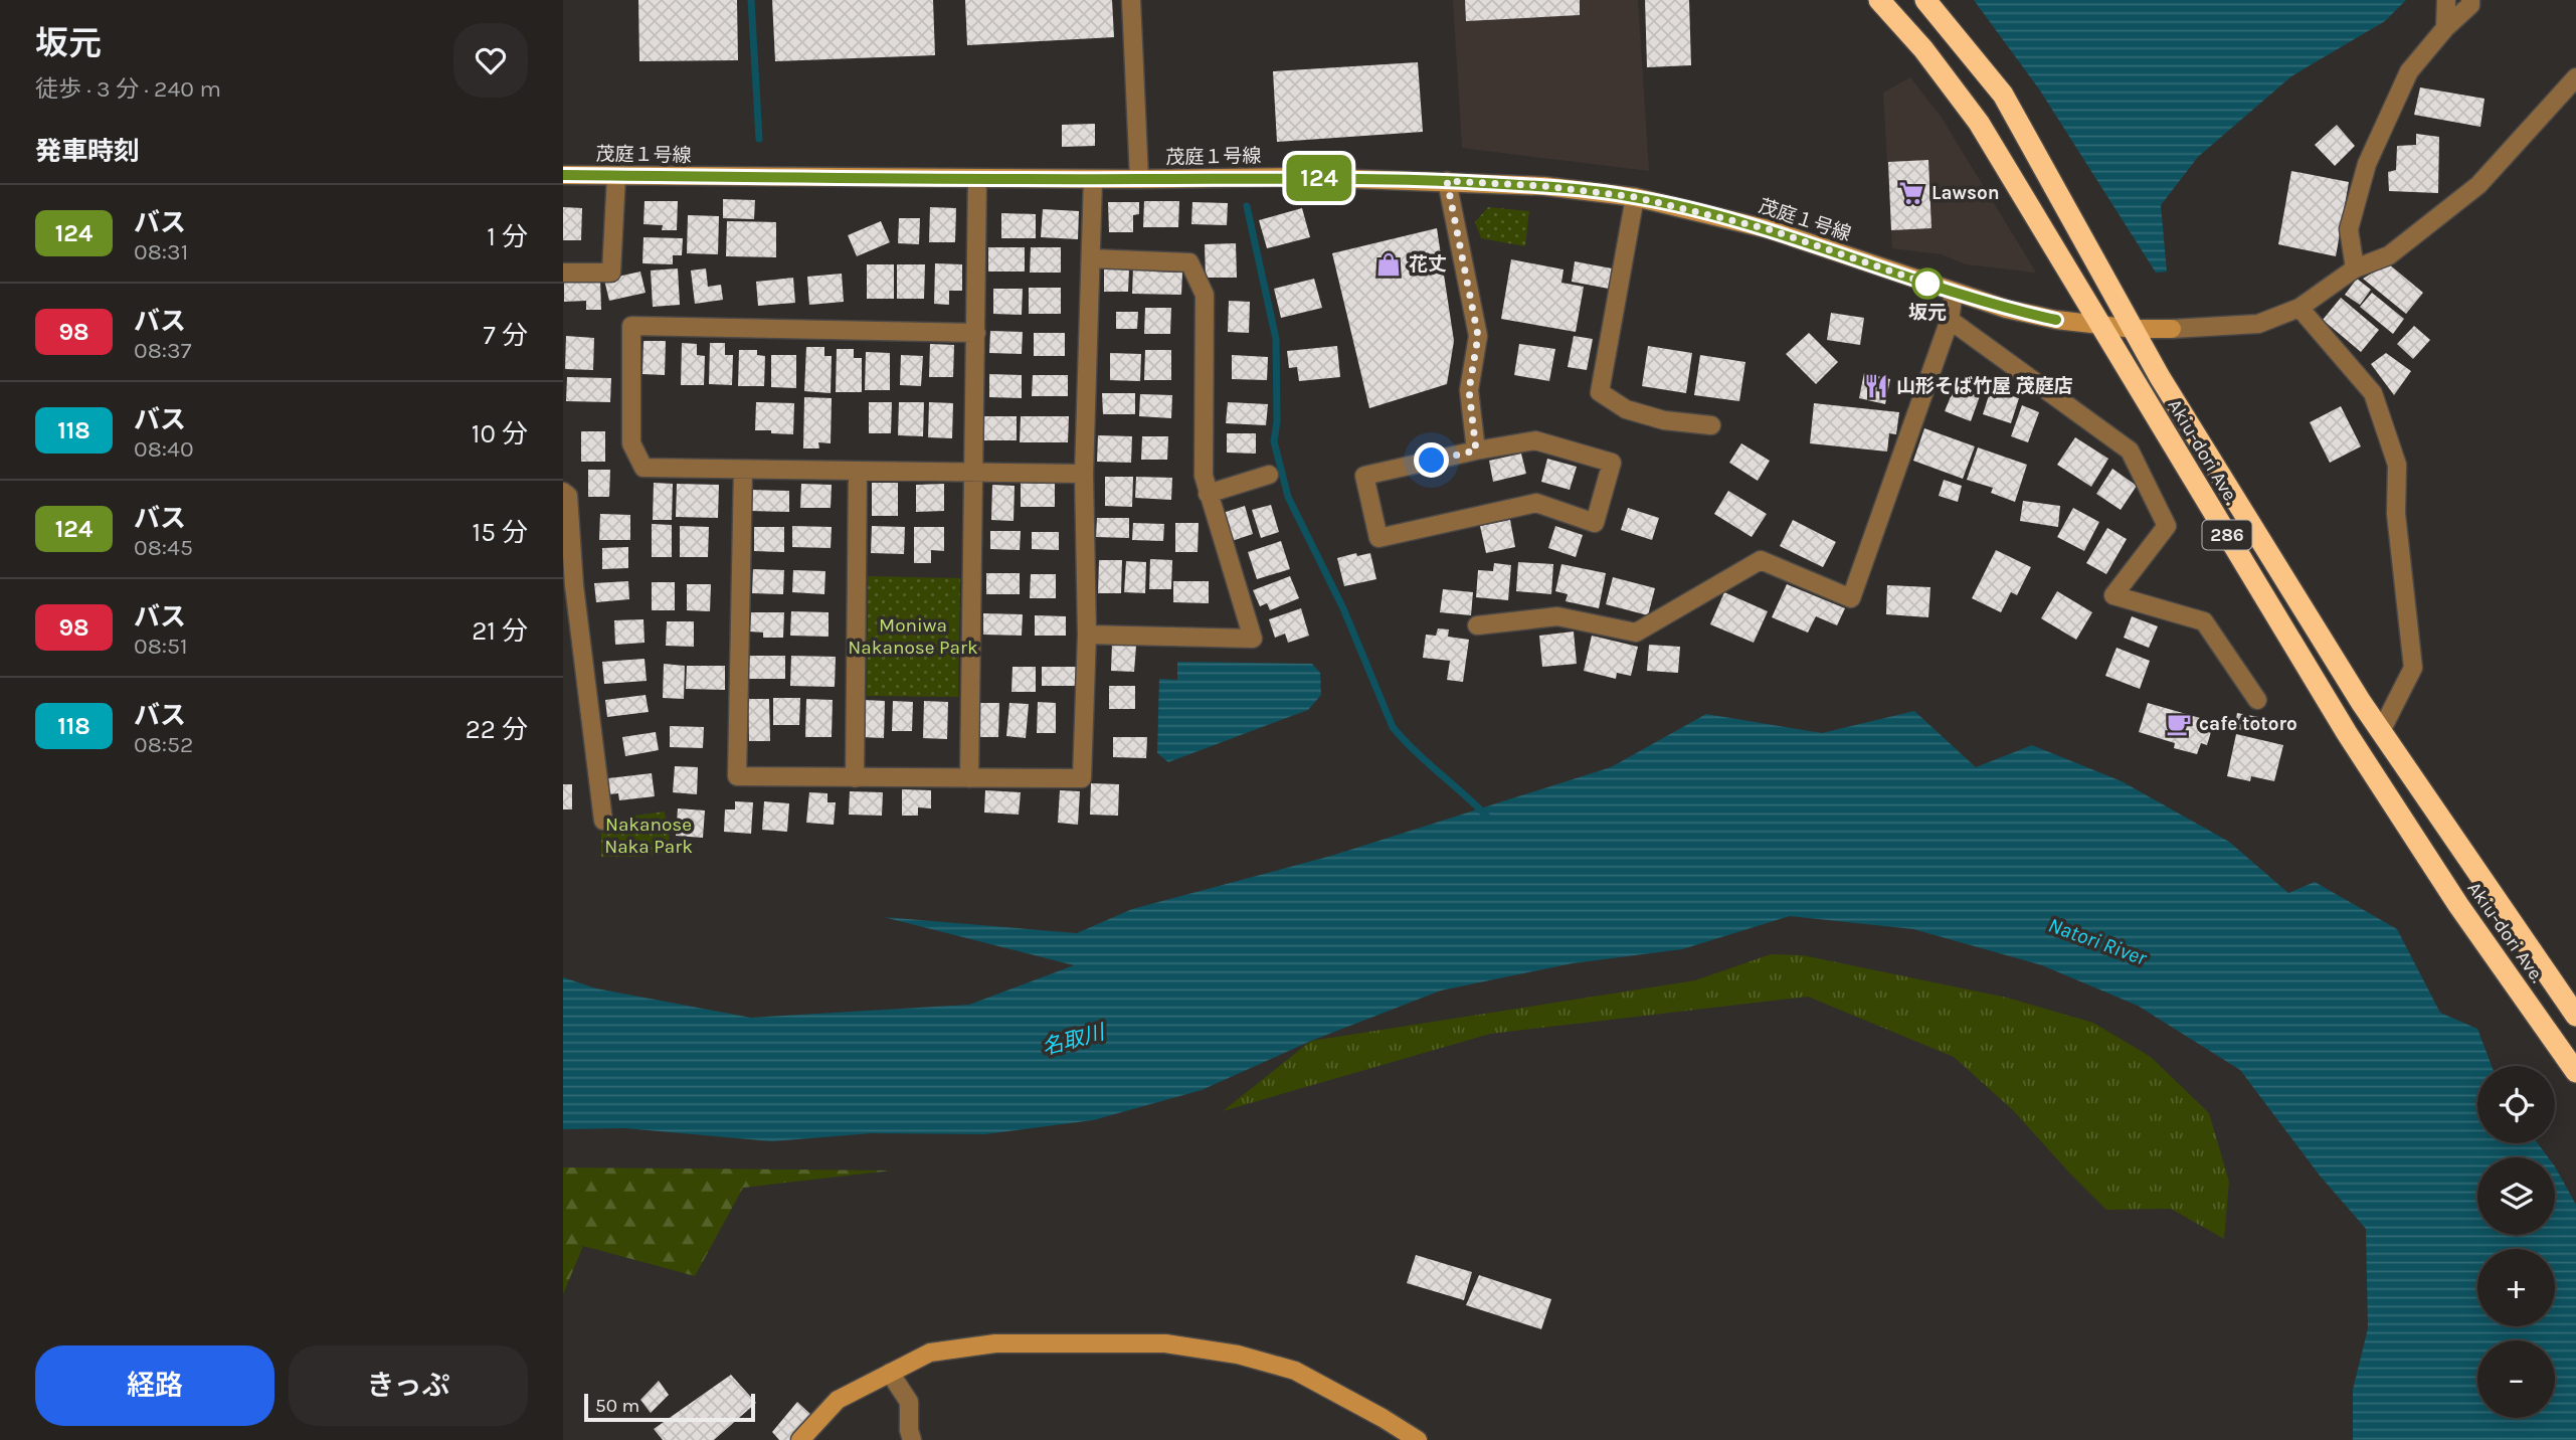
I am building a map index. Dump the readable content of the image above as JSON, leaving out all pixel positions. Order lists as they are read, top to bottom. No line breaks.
{"streets":{"highway":["Akiu-dori Ave.","286"],"street":["茂庭１号線"]},"crossings":[["茂庭１号線","Akiu-dori Ave."]],"water":["Natori River","名取川"],"parks":["Moniwa Nakanose Park","Nakanose Naka Park"],"places":{"supermarket":["Lawson"],"shop":["花丈"],"other":["坂元"],"restaurant":["山形そば竹屋 茂庭店"],"cafe":["cafe totoro"]},"lines":["bus line 124"],"scale_bar":"50 m","page":{"heading":[["坂元","徒歩 · 3 分 · 240 m"],"発車時刻"],"on_map":"124","list":[{"mark":"124","name":"バス","note":"08:31","value":"1 分"},{"mark":"98","name":"バス","note":"08:37","value":"7 分"},{"mark":"118","name":"バス","note":"08:40","value":"10 分"},{"mark":"124","name":"バス","note":"08:45","value":"15 分"},{"mark":"98","name":"バス","note":"08:51","value":"21 分"},{"mark":"118","name":"バス","note":"08:52","value":"22 分"}],"map_buttons":["+","−"],"buttons":["経路","きっぷ"],"scale":"50 m"}}
